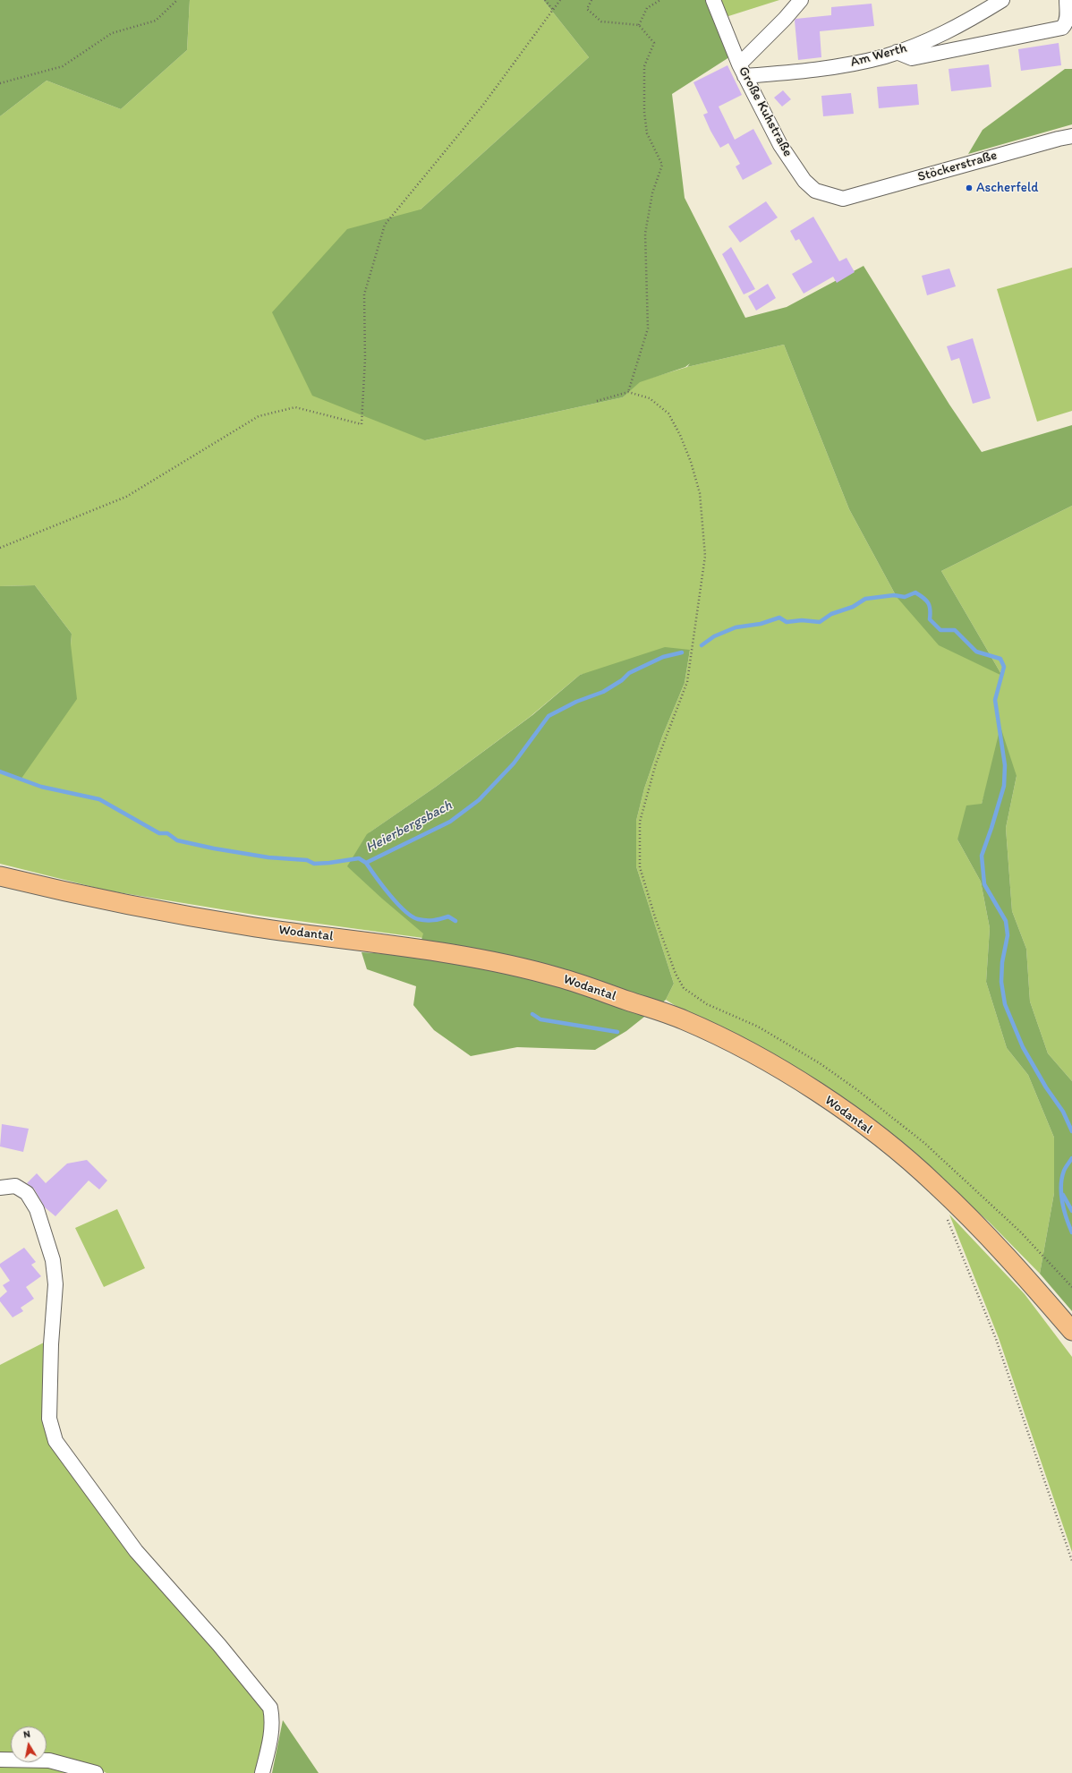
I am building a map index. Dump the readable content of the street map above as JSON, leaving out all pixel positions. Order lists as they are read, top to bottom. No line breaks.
{"streets":{"main road":["Wodantal"],"street":["Am Werth","Große Kuhstraße","Stöckerstraße"]},"crossings":[["Am Werth","Große Kuhstraße"],["Große Kuhstraße","Stöckerstraße"]],"water":["Heierbergsbach"],"places":["Ascherfeld"],"north":"top"}
